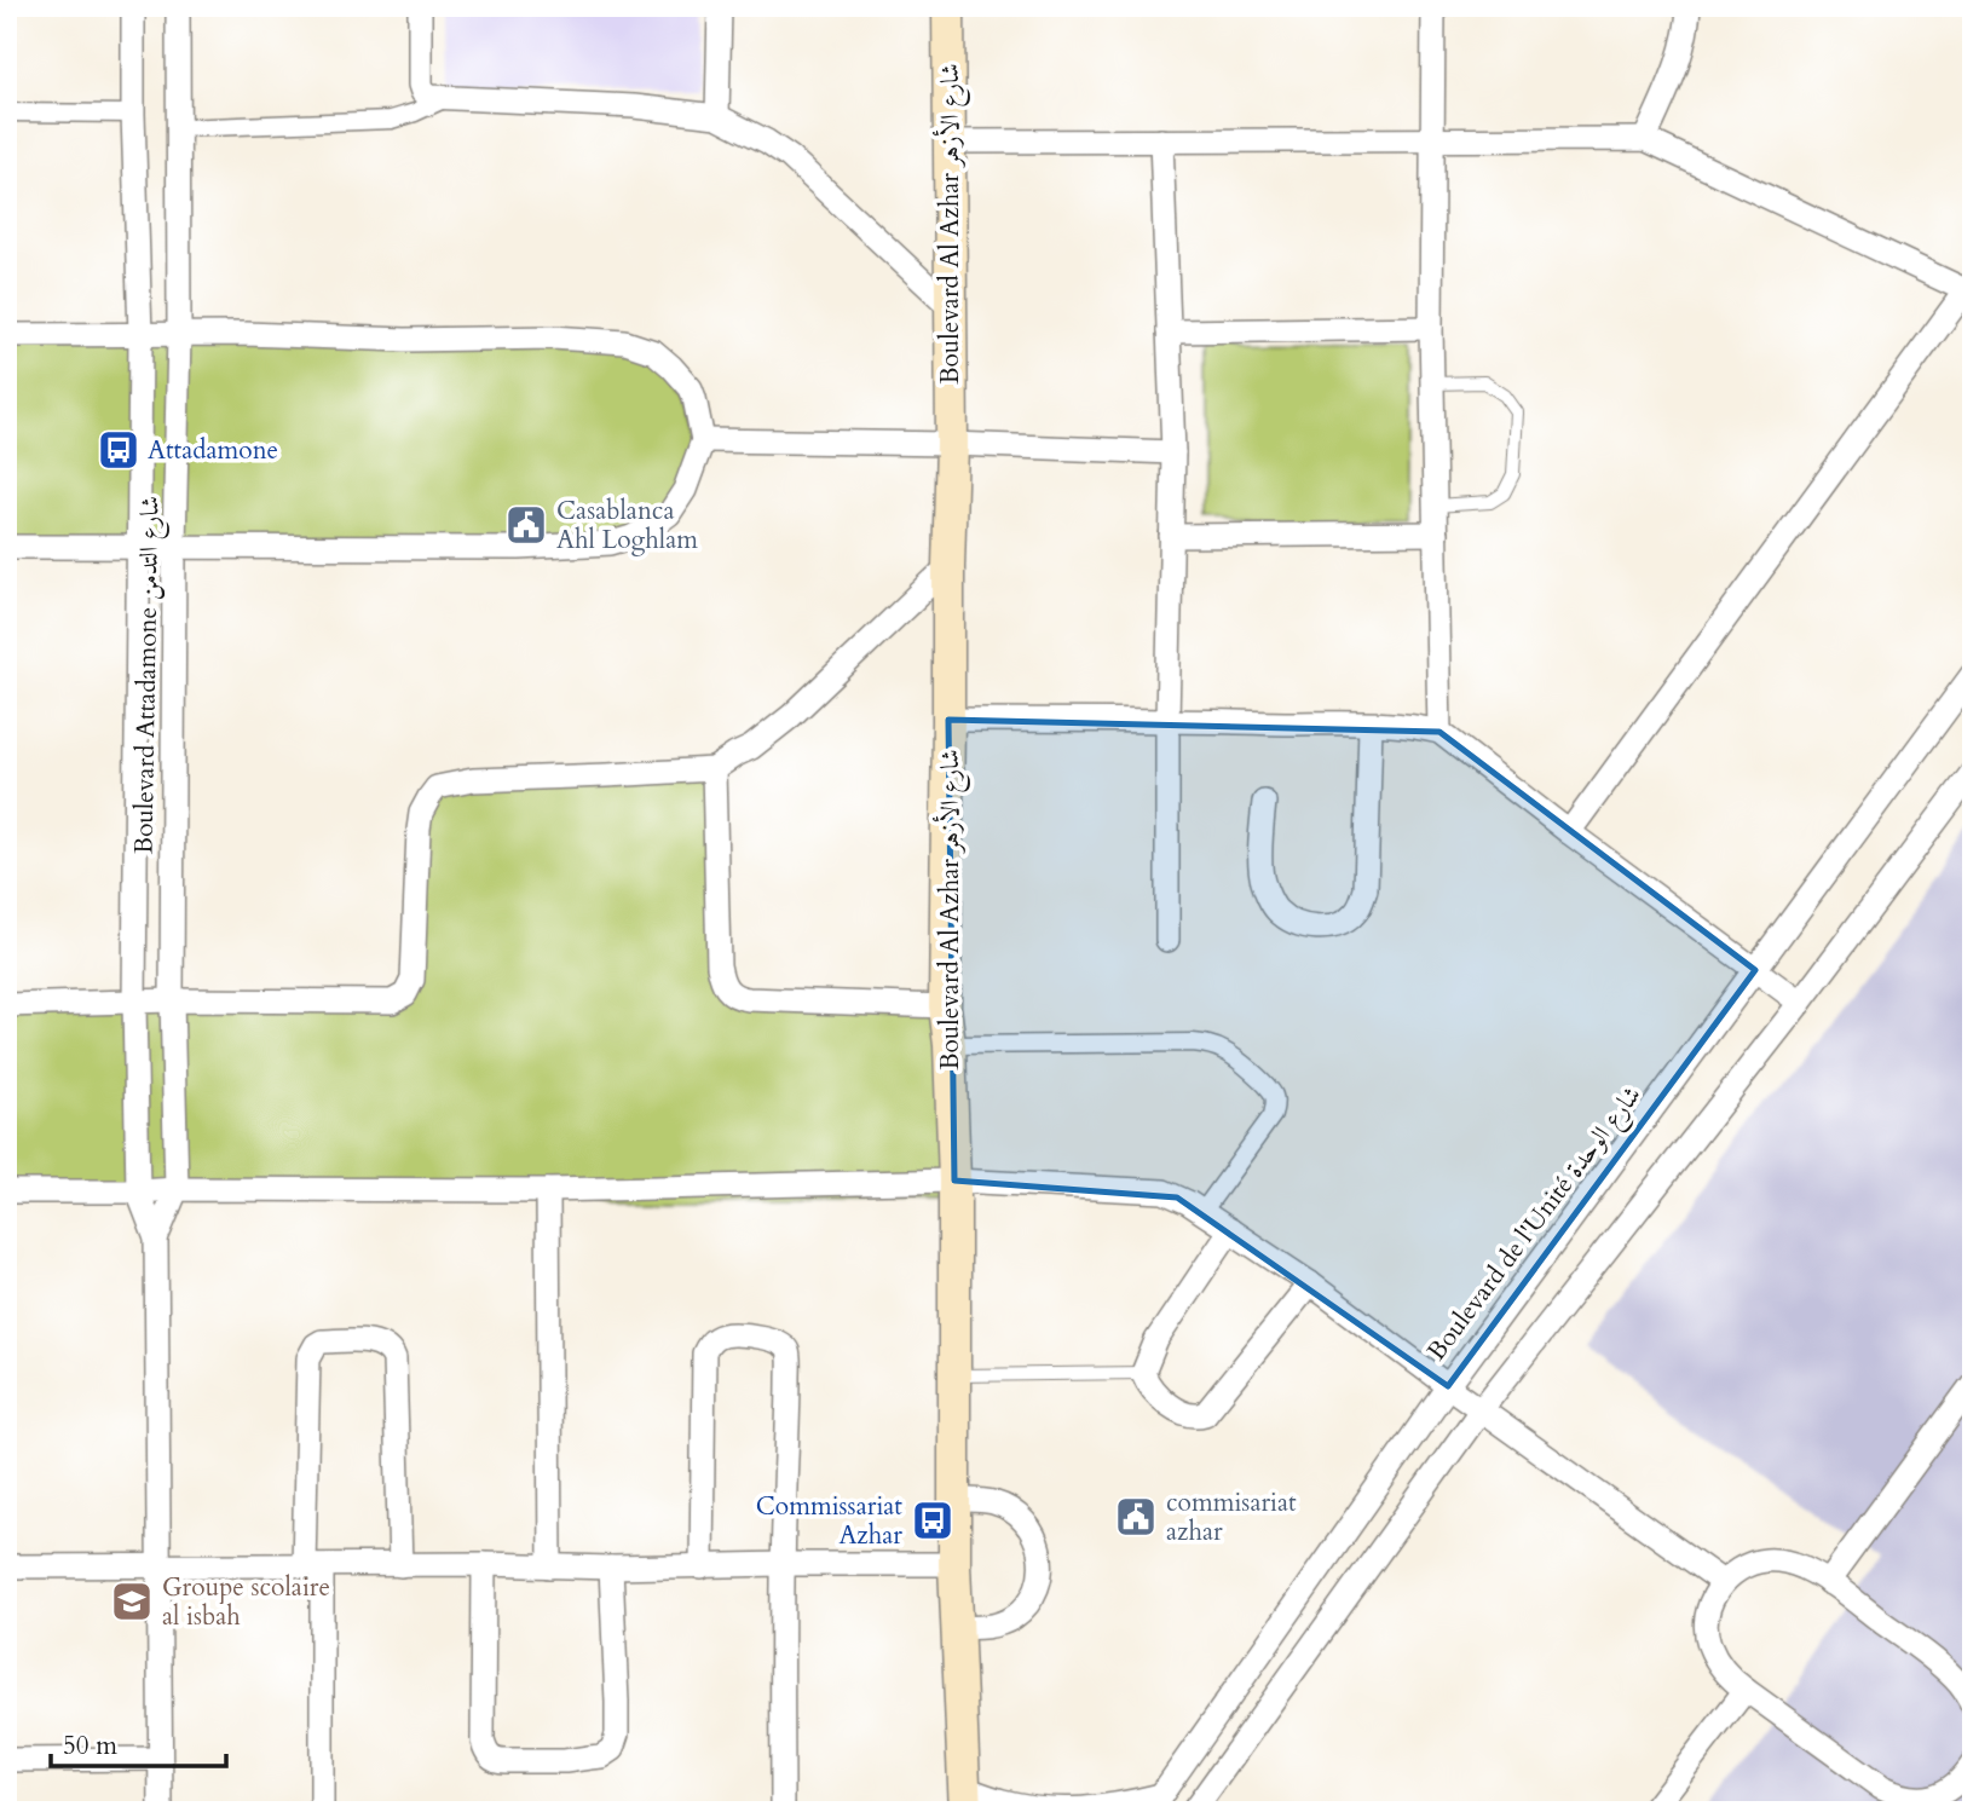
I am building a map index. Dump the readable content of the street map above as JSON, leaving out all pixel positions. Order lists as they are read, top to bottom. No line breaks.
{"streets":{"main road":["Boulevard Al Azhar شارع الأزهر"],"street":["Boulevard Attadamone شارع التدمن","Boulevard de l'Unité شارع الوحدة"]},"places":{"bus stop":["Attadamone","Commissariat Azhar"],"public building":["Casablanca Ahl Loghlam","commisariat azhar"],"school or university":["Groupe scolaire al isbah"]},"scale_bar":"50 m"}
